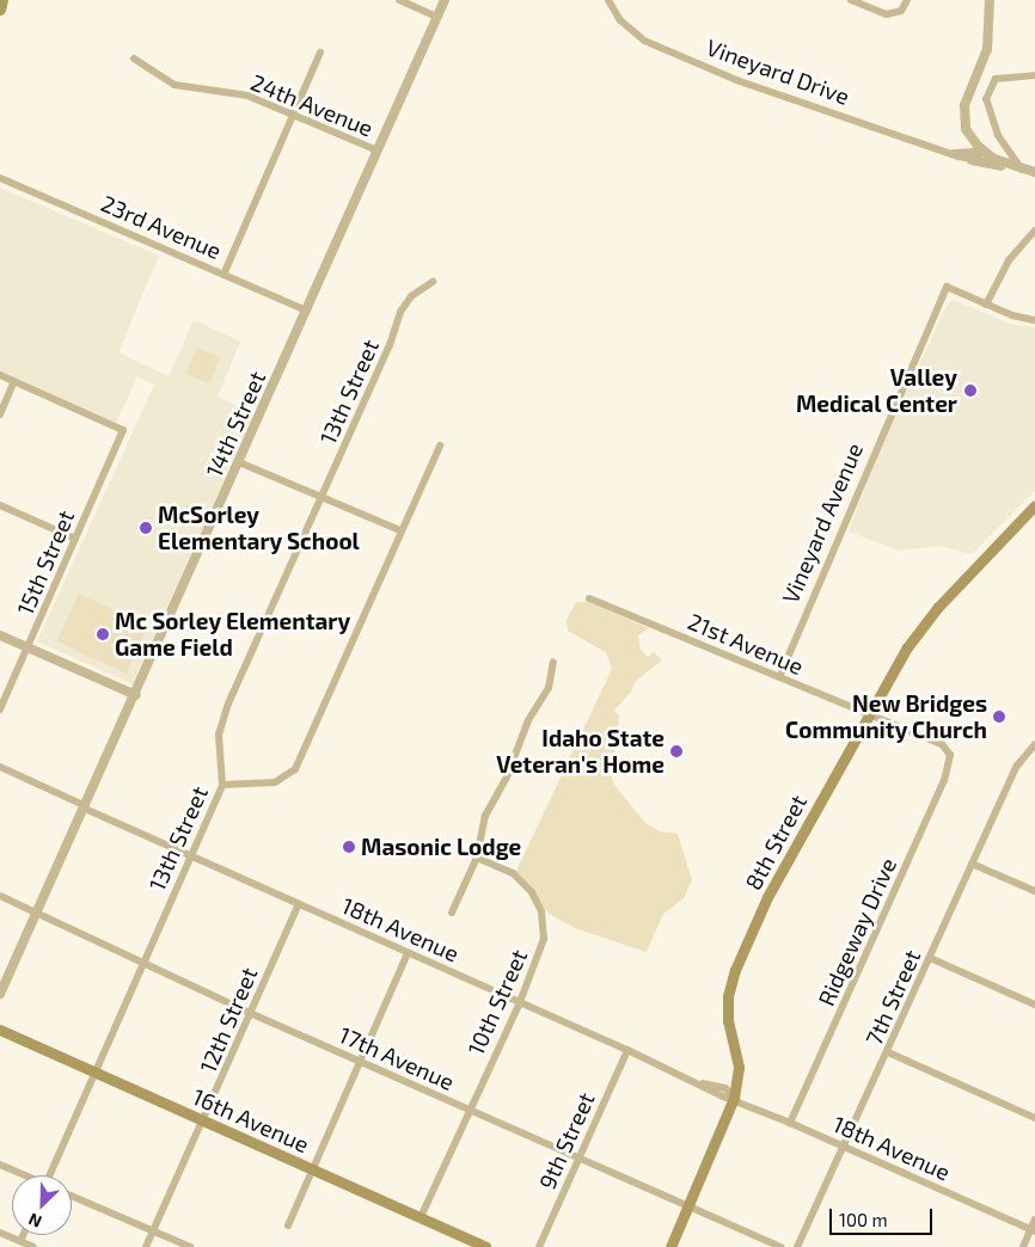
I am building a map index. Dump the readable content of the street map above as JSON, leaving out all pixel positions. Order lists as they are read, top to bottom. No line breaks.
{"streets":{"main road":["8th Street","16th Avenue"],"street":["Vineyard Drive","24th Avenue","23rd Avenue","13th Street","14th Street","Vineyard Avenue","15th Street","21st Avenue","18th Avenue","Ridgeway Drive","7th Street","10th Street","12th Street","17th Avenue","9th Street"]},"crossings":[["24th Avenue","14th Street"],["23rd Avenue","14th Street"],["13th Street","18th Avenue"],["13th Street","17th Avenue"],["13th Street","16th Avenue"],["14th Street","18th Avenue"],["14th Street","17th Avenue"],["Vineyard Avenue","21st Avenue"],["21st Avenue","8th Street"],["21st Avenue","Ridgeway Drive"],["8th Street","18th Avenue"],["8th Street","17th Avenue"],["18th Avenue","Ridgeway Drive"],["18th Avenue","7th Street"],["18th Avenue","10th Street"],["18th Avenue","12th Street"],["18th Avenue","9th Street"],["10th Street","17th Avenue"],["10th Street","16th Avenue"],["12th Street","17th Avenue"],["12th Street","16th Avenue"],["17th Avenue","9th Street"]],"places":["Valley Medical Center","McSorley Elementary School","Mc Sorley Elementary Game Field","New Bridges Community Church","Idaho State Veteran's Home","Masonic Lodge"],"scale_bar":"100 m","north":"bottom left"}
